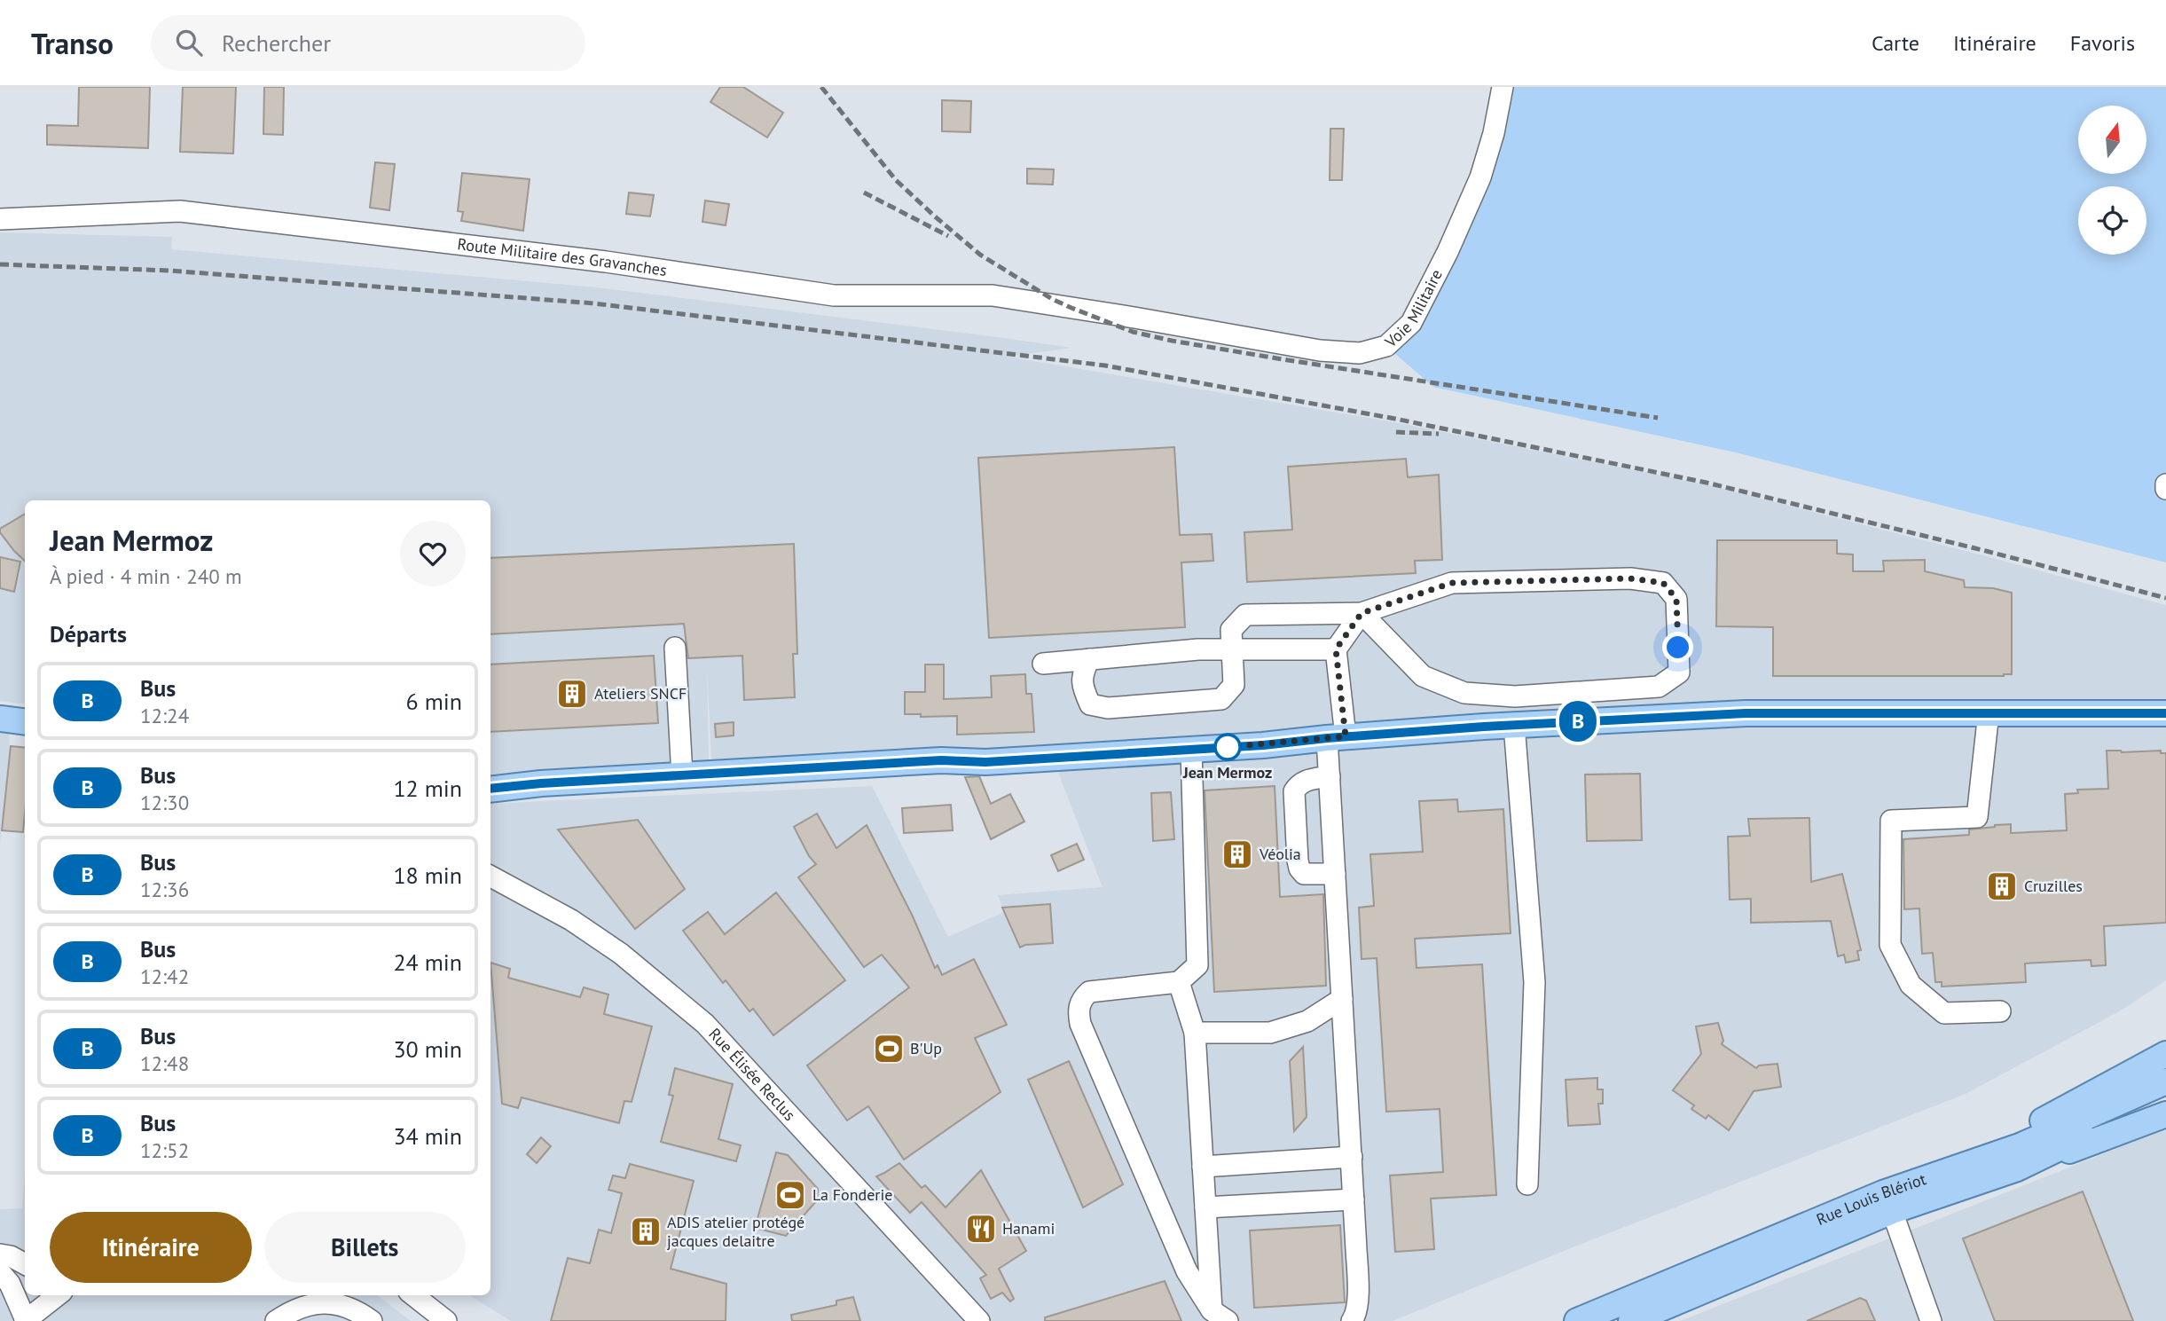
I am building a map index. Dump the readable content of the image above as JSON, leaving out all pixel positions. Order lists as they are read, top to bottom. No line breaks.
{"streets":{"main road":["Rue Louis Blériot"],"street":["Route Militaire des Gravanches","Voie Militaire","Rue Élisée Reclus"]},"crossings":[["Route Militaire des Gravanches","Voie Militaire"]],"places":{"building":["Ateliers SNCF","Véolia","Cruzilles","ADIS atelier protégé jacques delaitre"],"other":["Jean Mermoz"],"sports":["B'Up","La Fonderie"],"restaurant":["Hanami"]},"lines":["bus line B"],"north":"top","page":{"header":"Transo","search":"Rechercher","nav":["Carte","Itinéraire","Favoris"],"on_map":"B","heading":[["Jean Mermoz","À pied · 4 min · 240 m"],"Départs"],"list":[{"mark":"B","name":"Bus","note":"12:24","value":"6 min"},{"mark":"B","name":"Bus","note":"12:30","value":"12 min"},{"mark":"B","name":"Bus","note":"12:36","value":"18 min"},{"mark":"B","name":"Bus","note":"12:42","value":"24 min"},{"mark":"B","name":"Bus","note":"12:48","value":"30 min"},{"mark":"B","name":"Bus","note":"12:52","value":"34 min"}],"buttons":["Itinéraire","Billets"]}}
